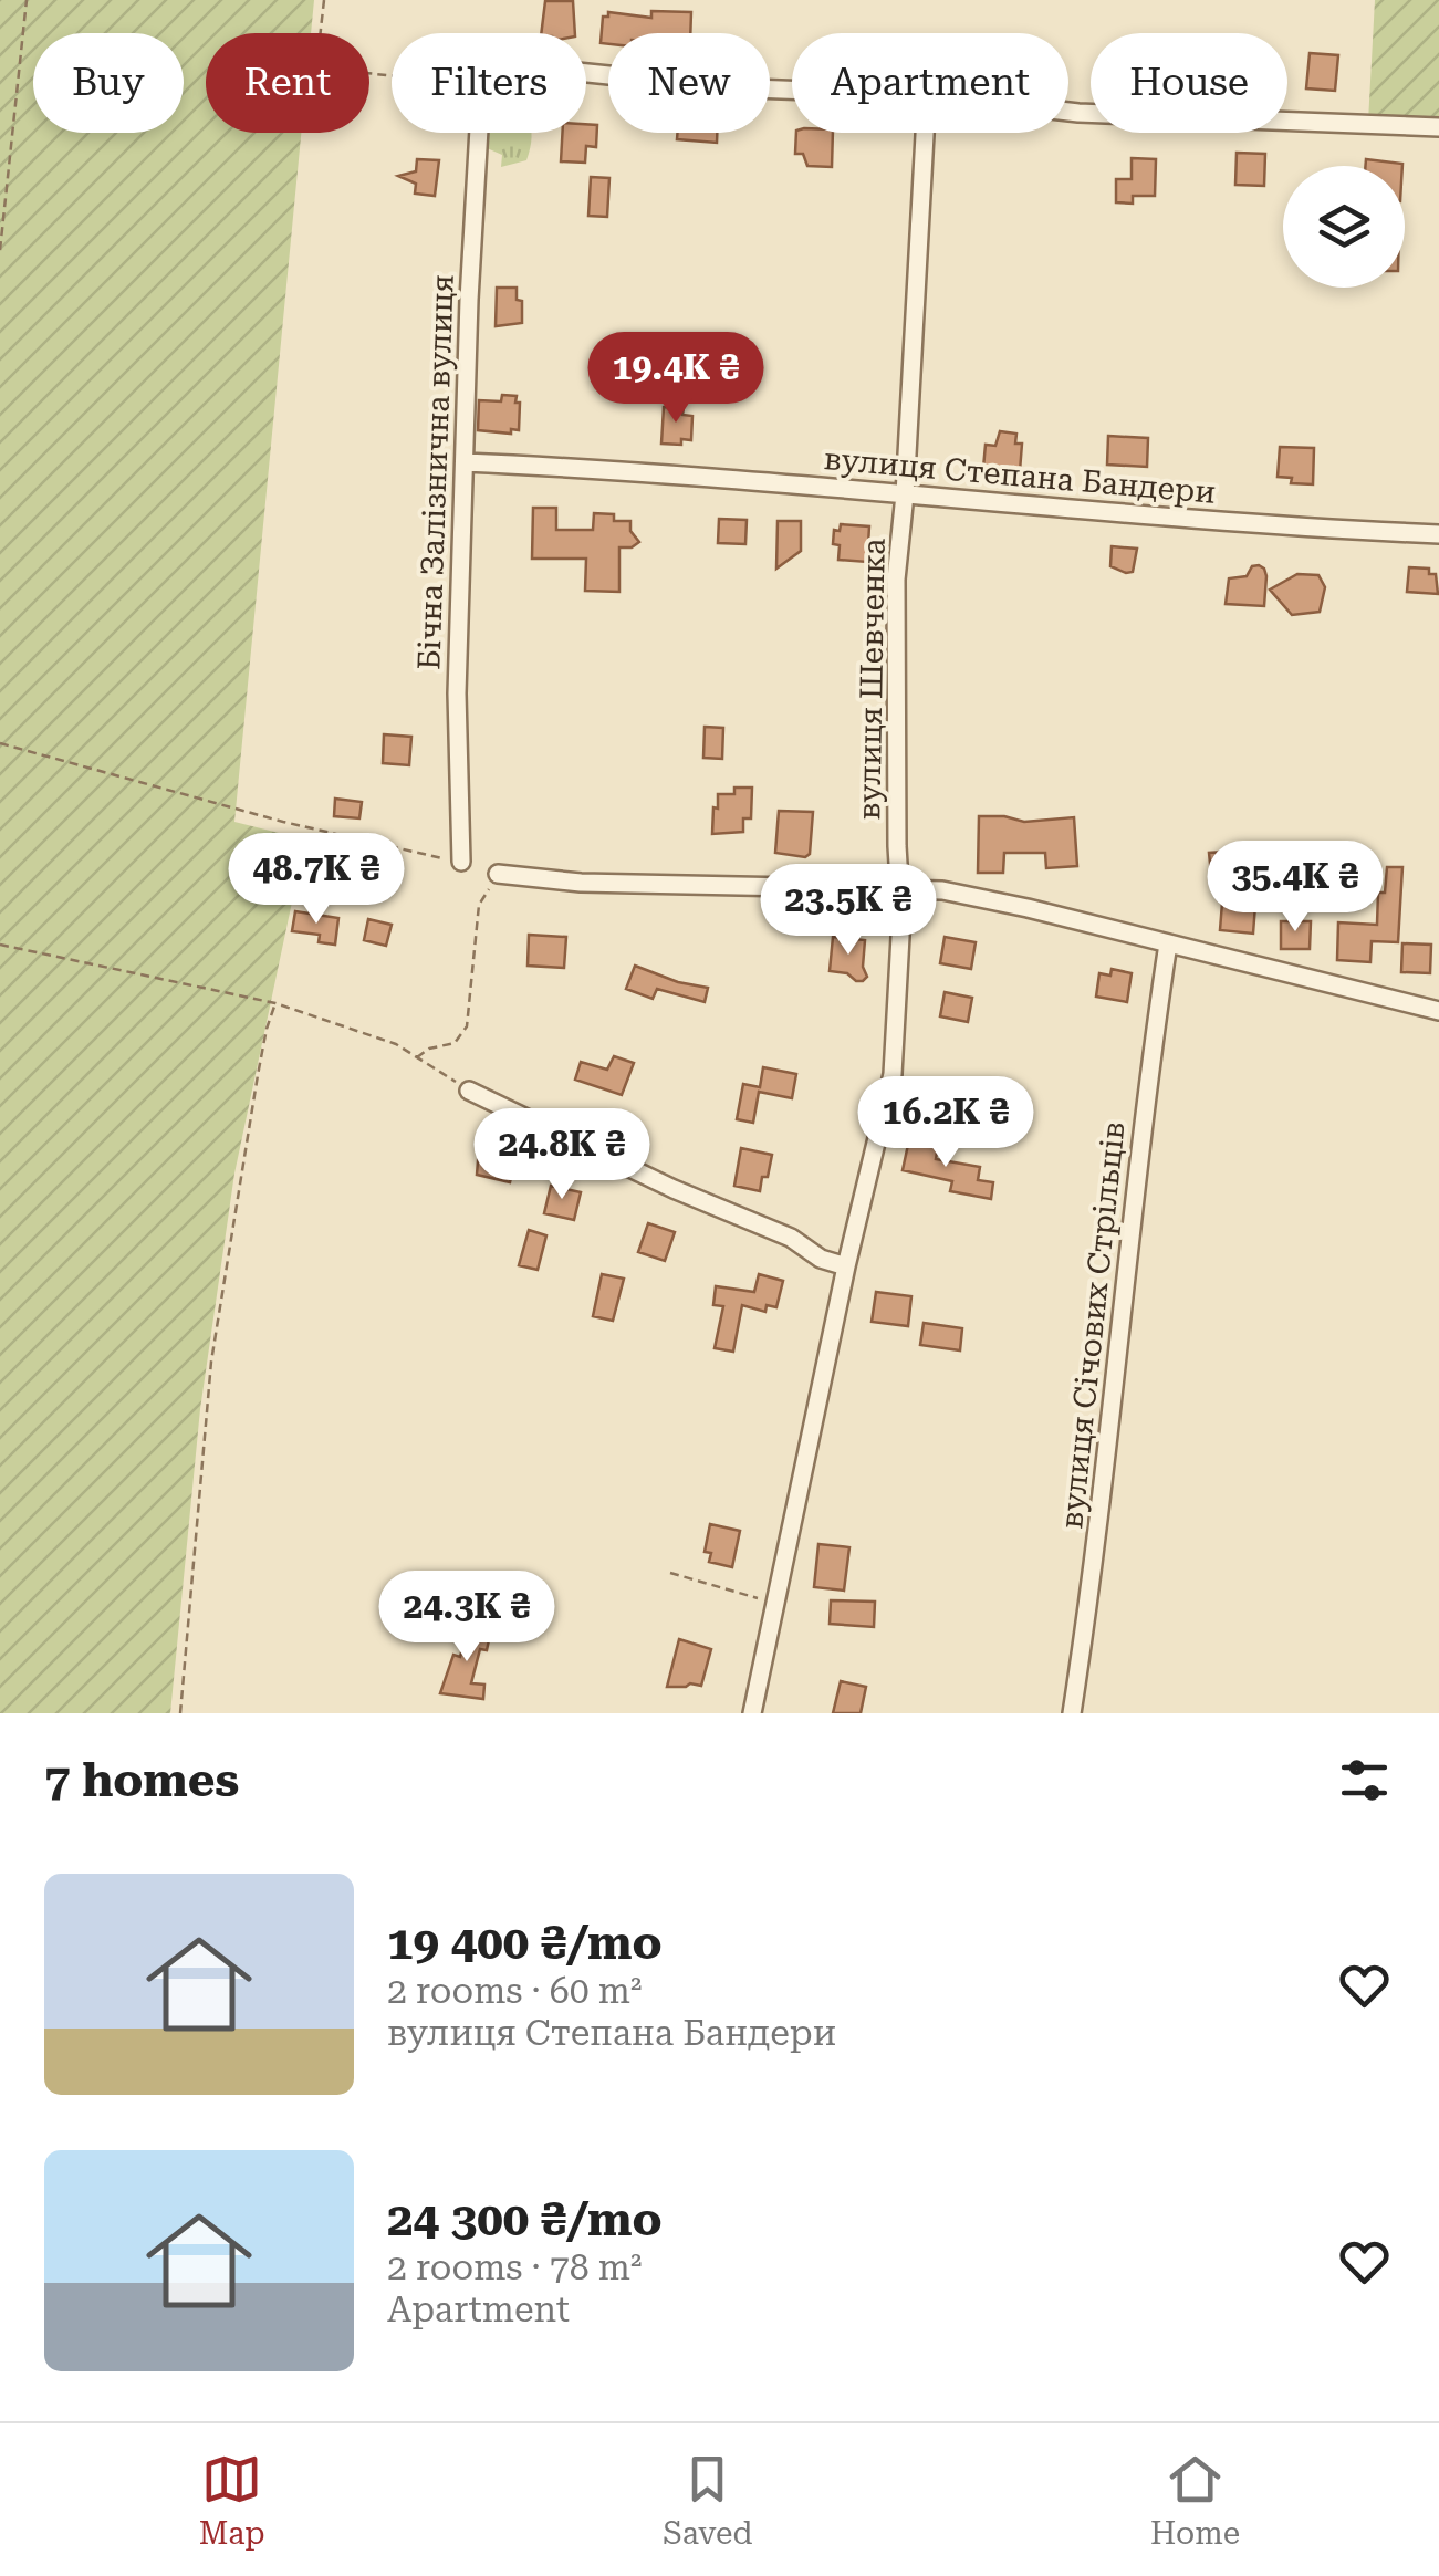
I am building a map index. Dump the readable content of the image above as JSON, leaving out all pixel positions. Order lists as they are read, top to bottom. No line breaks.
{"streets":{"street":["Бічна Залізнична вулиця","вулиця Степана Бандери","вулиця Шевченка","вулиця Січових Стрільців"]},"crossings":[["Бічна Залізнична вулиця","вулиця Степана Бандери"],["вулиця Степана Бандери","вулиця Шевченка"]],"page":{"chip":["Buy","Rent","Filters","New","Apartment","House"],"price":["19.4K ₴","48.7K ₴","35.4K ₴","23.5K ₴","16.2K ₴","24.8K ₴","24.3K ₴"],"heading":"7 homes","list":[{"name":"19 400 ₴/mo","note":"2 rooms · 60 m² · вулиця Степана Бандери"},{"name":"24 300 ₴/mo","note":"2 rooms · 78 m² · Apartment"}],"tabs":["Map","Saved","Home"]}}
